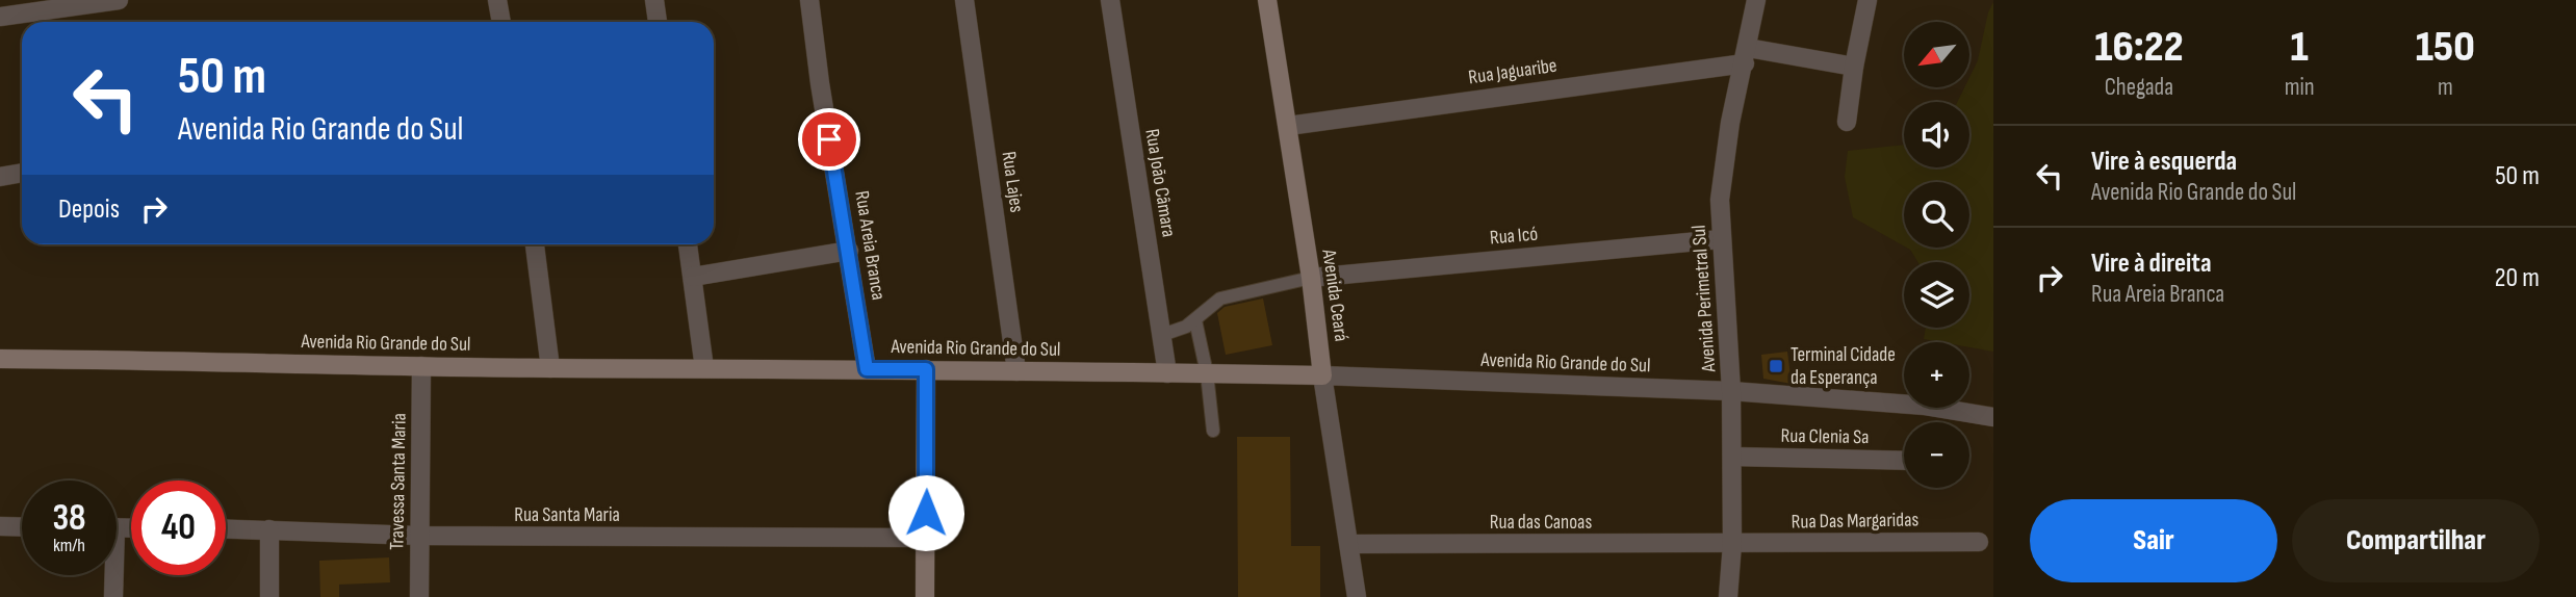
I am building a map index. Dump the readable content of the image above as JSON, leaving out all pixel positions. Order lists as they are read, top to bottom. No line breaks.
{"streets":{"street":["Rua Jaguaribe","Rua Lajes","Rua João Câmara","Rua Icó","Rua Areia Branca","Avenida Ceará","Avenida Perimetral Sul","Avenida Rio Grande do Sul","Rua Clenia Sa","Travessa Santa Maria","Rua Santa Maria","Rua Das Margaridas","Rua das Canoas"]},"crossings":[["Rua Jaguaribe","Avenida Ceará"],["Rua Jaguaribe","Avenida Perimetral Sul"],["Rua Lajes","Avenida Rio Grande do Sul"],["Rua João Câmara","Avenida Rio Grande do Sul"],["Rua Icó","Avenida Ceará"],["Rua Icó","Avenida Perimetral Sul"],["Rua Areia Branca","Avenida Rio Grande do Sul"],["Avenida Ceará","Avenida Rio Grande do Sul"],["Avenida Ceará","Rua das Canoas"],["Avenida Perimetral Sul","Avenida Rio Grande do Sul"],["Avenida Perimetral Sul","Rua Clenia Sa"],["Avenida Perimetral Sul","Rua Das Margaridas"],["Avenida Perimetral Sul","Rua das Canoas"],["Avenida Rio Grande do Sul","Travessa Santa Maria"],["Travessa Santa Maria","Rua Santa Maria"],["Rua Das Margaridas","Rua das Canoas"]],"places":{"transit":["Terminal Cidade da Esperança"]},"north":"bottom left","page":{"eta":["16:22","Chegada","1","min","150","m"],"map_buttons":["+","−"],"turn":["50 m","Avenida Rio Grande do Sul"],"list":[{"name":"Vire à esquerda","note":"Avenida Rio Grande do Sul","value":"50 m"},{"name":"Vire à direita","note":"Rua Areia Branca","value":"20 m"}],"then":"Depois","speed":"38 km/h","limit":"40","buttons":["Sair","Compartilhar"]}}
